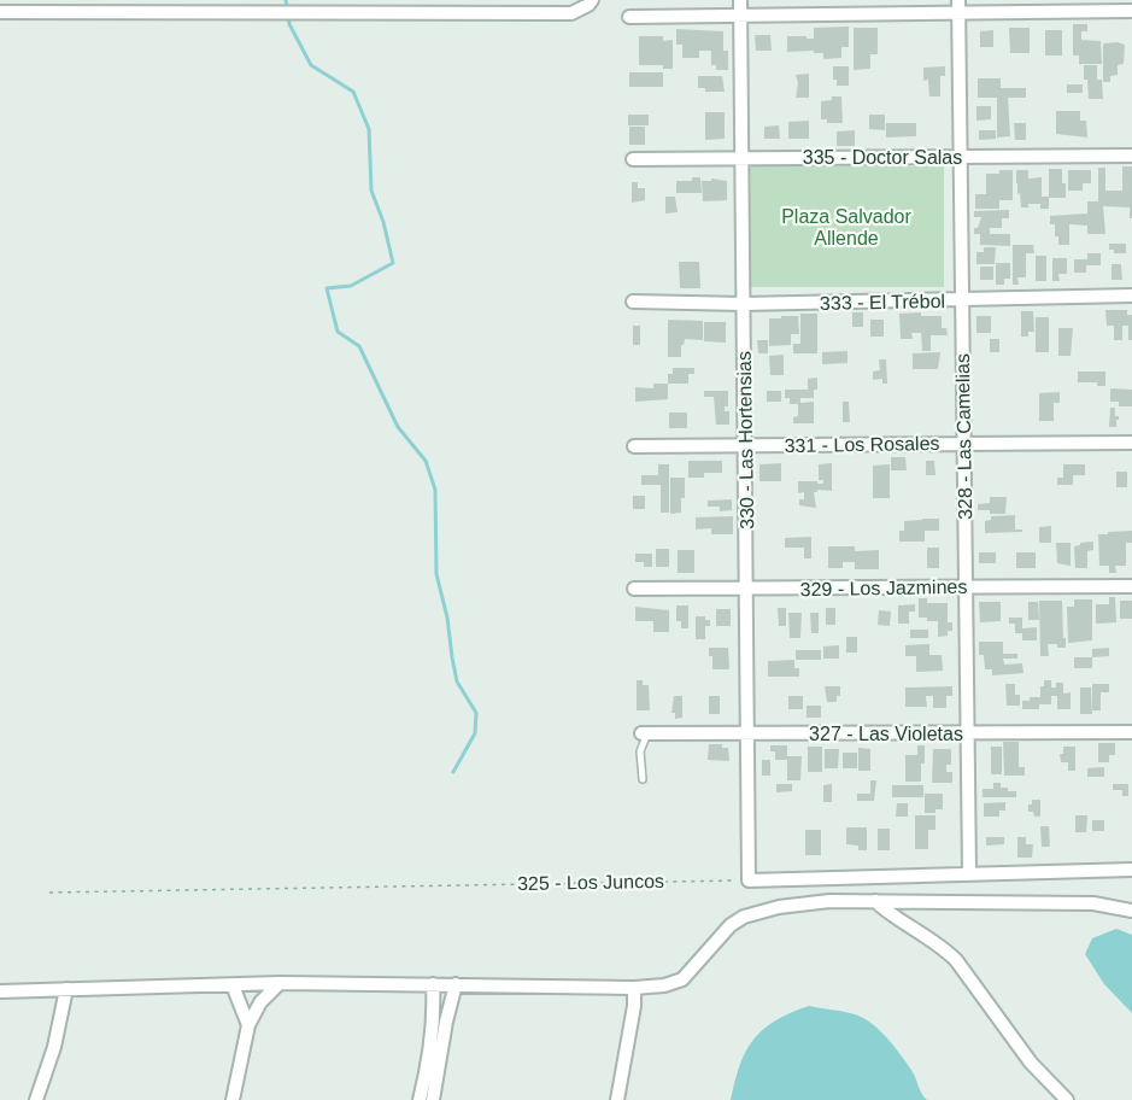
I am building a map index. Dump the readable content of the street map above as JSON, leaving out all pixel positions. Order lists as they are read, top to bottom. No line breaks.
{"streets":{"street":["335 - Doctor Salas","333 - El Trébol","328 - Las Camelias","330 - Las Hortensias","331 - Los Rosales","329 - Los Jazmines","327 - Las Violetas"],"path":["325 - Los Juncos"]},"crossings":[["335 - Doctor Salas","328 - Las Camelias"],["335 - Doctor Salas","330 - Las Hortensias"],["333 - El Trébol","328 - Las Camelias"],["333 - El Trébol","330 - Las Hortensias"],["328 - Las Camelias","331 - Los Rosales"],["328 - Las Camelias","329 - Los Jazmines"],["328 - Las Camelias","327 - Las Violetas"],["330 - Las Hortensias","331 - Los Rosales"],["330 - Las Hortensias","329 - Los Jazmines"],["330 - Las Hortensias","327 - Las Violetas"],["330 - Las Hortensias","325 - Los Juncos"]],"parks":["Plaza Salvador Allende"]}
